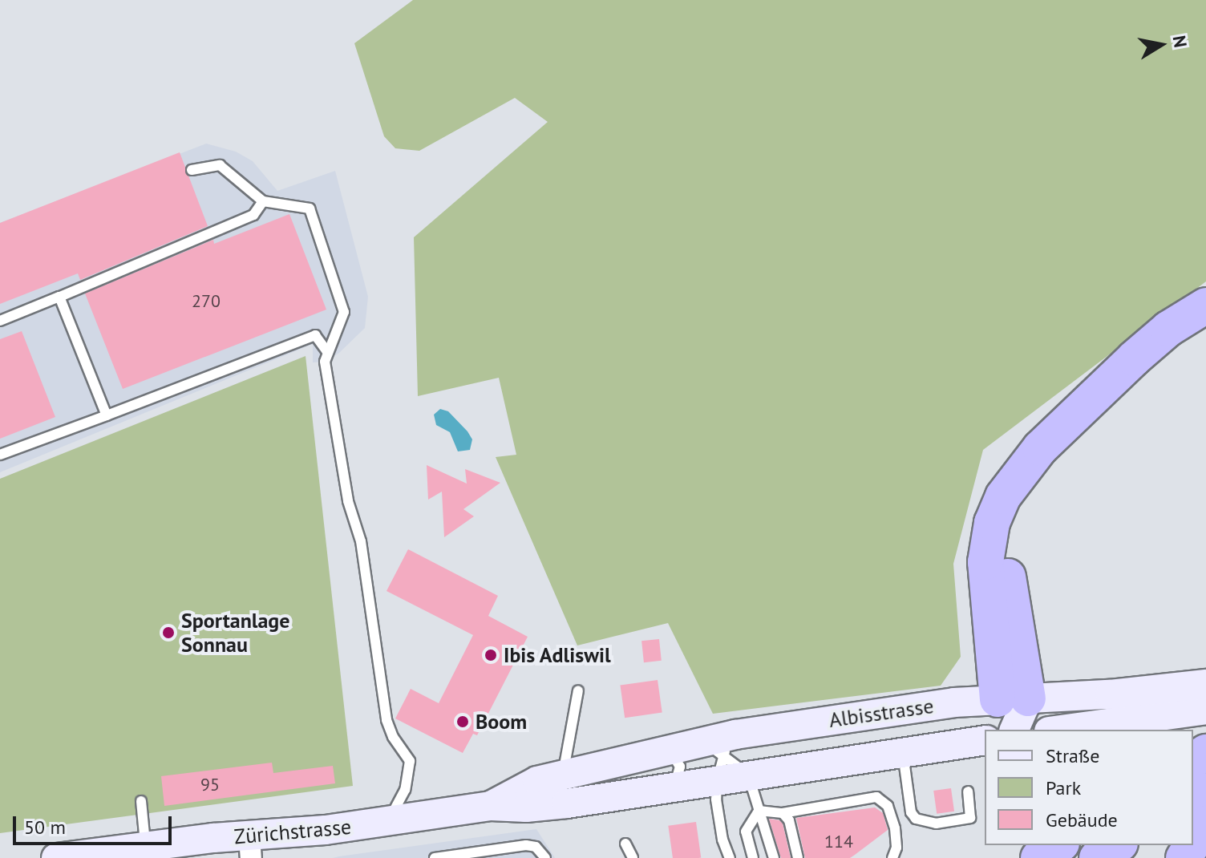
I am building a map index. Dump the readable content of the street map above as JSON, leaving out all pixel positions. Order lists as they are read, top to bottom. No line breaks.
{"streets":{"main road":["Albisstrasse","Zürichstrasse"]},"crossings":[["Albisstrasse","Zürichstrasse"]],"places":["Sportanlage Sonnau","Ibis Adliswil","Boom"],"house_numbers":["270","95","114"],"legend":["Straße","Park","Gebäude"],"scale_bar":"50 m","north":"right"}
